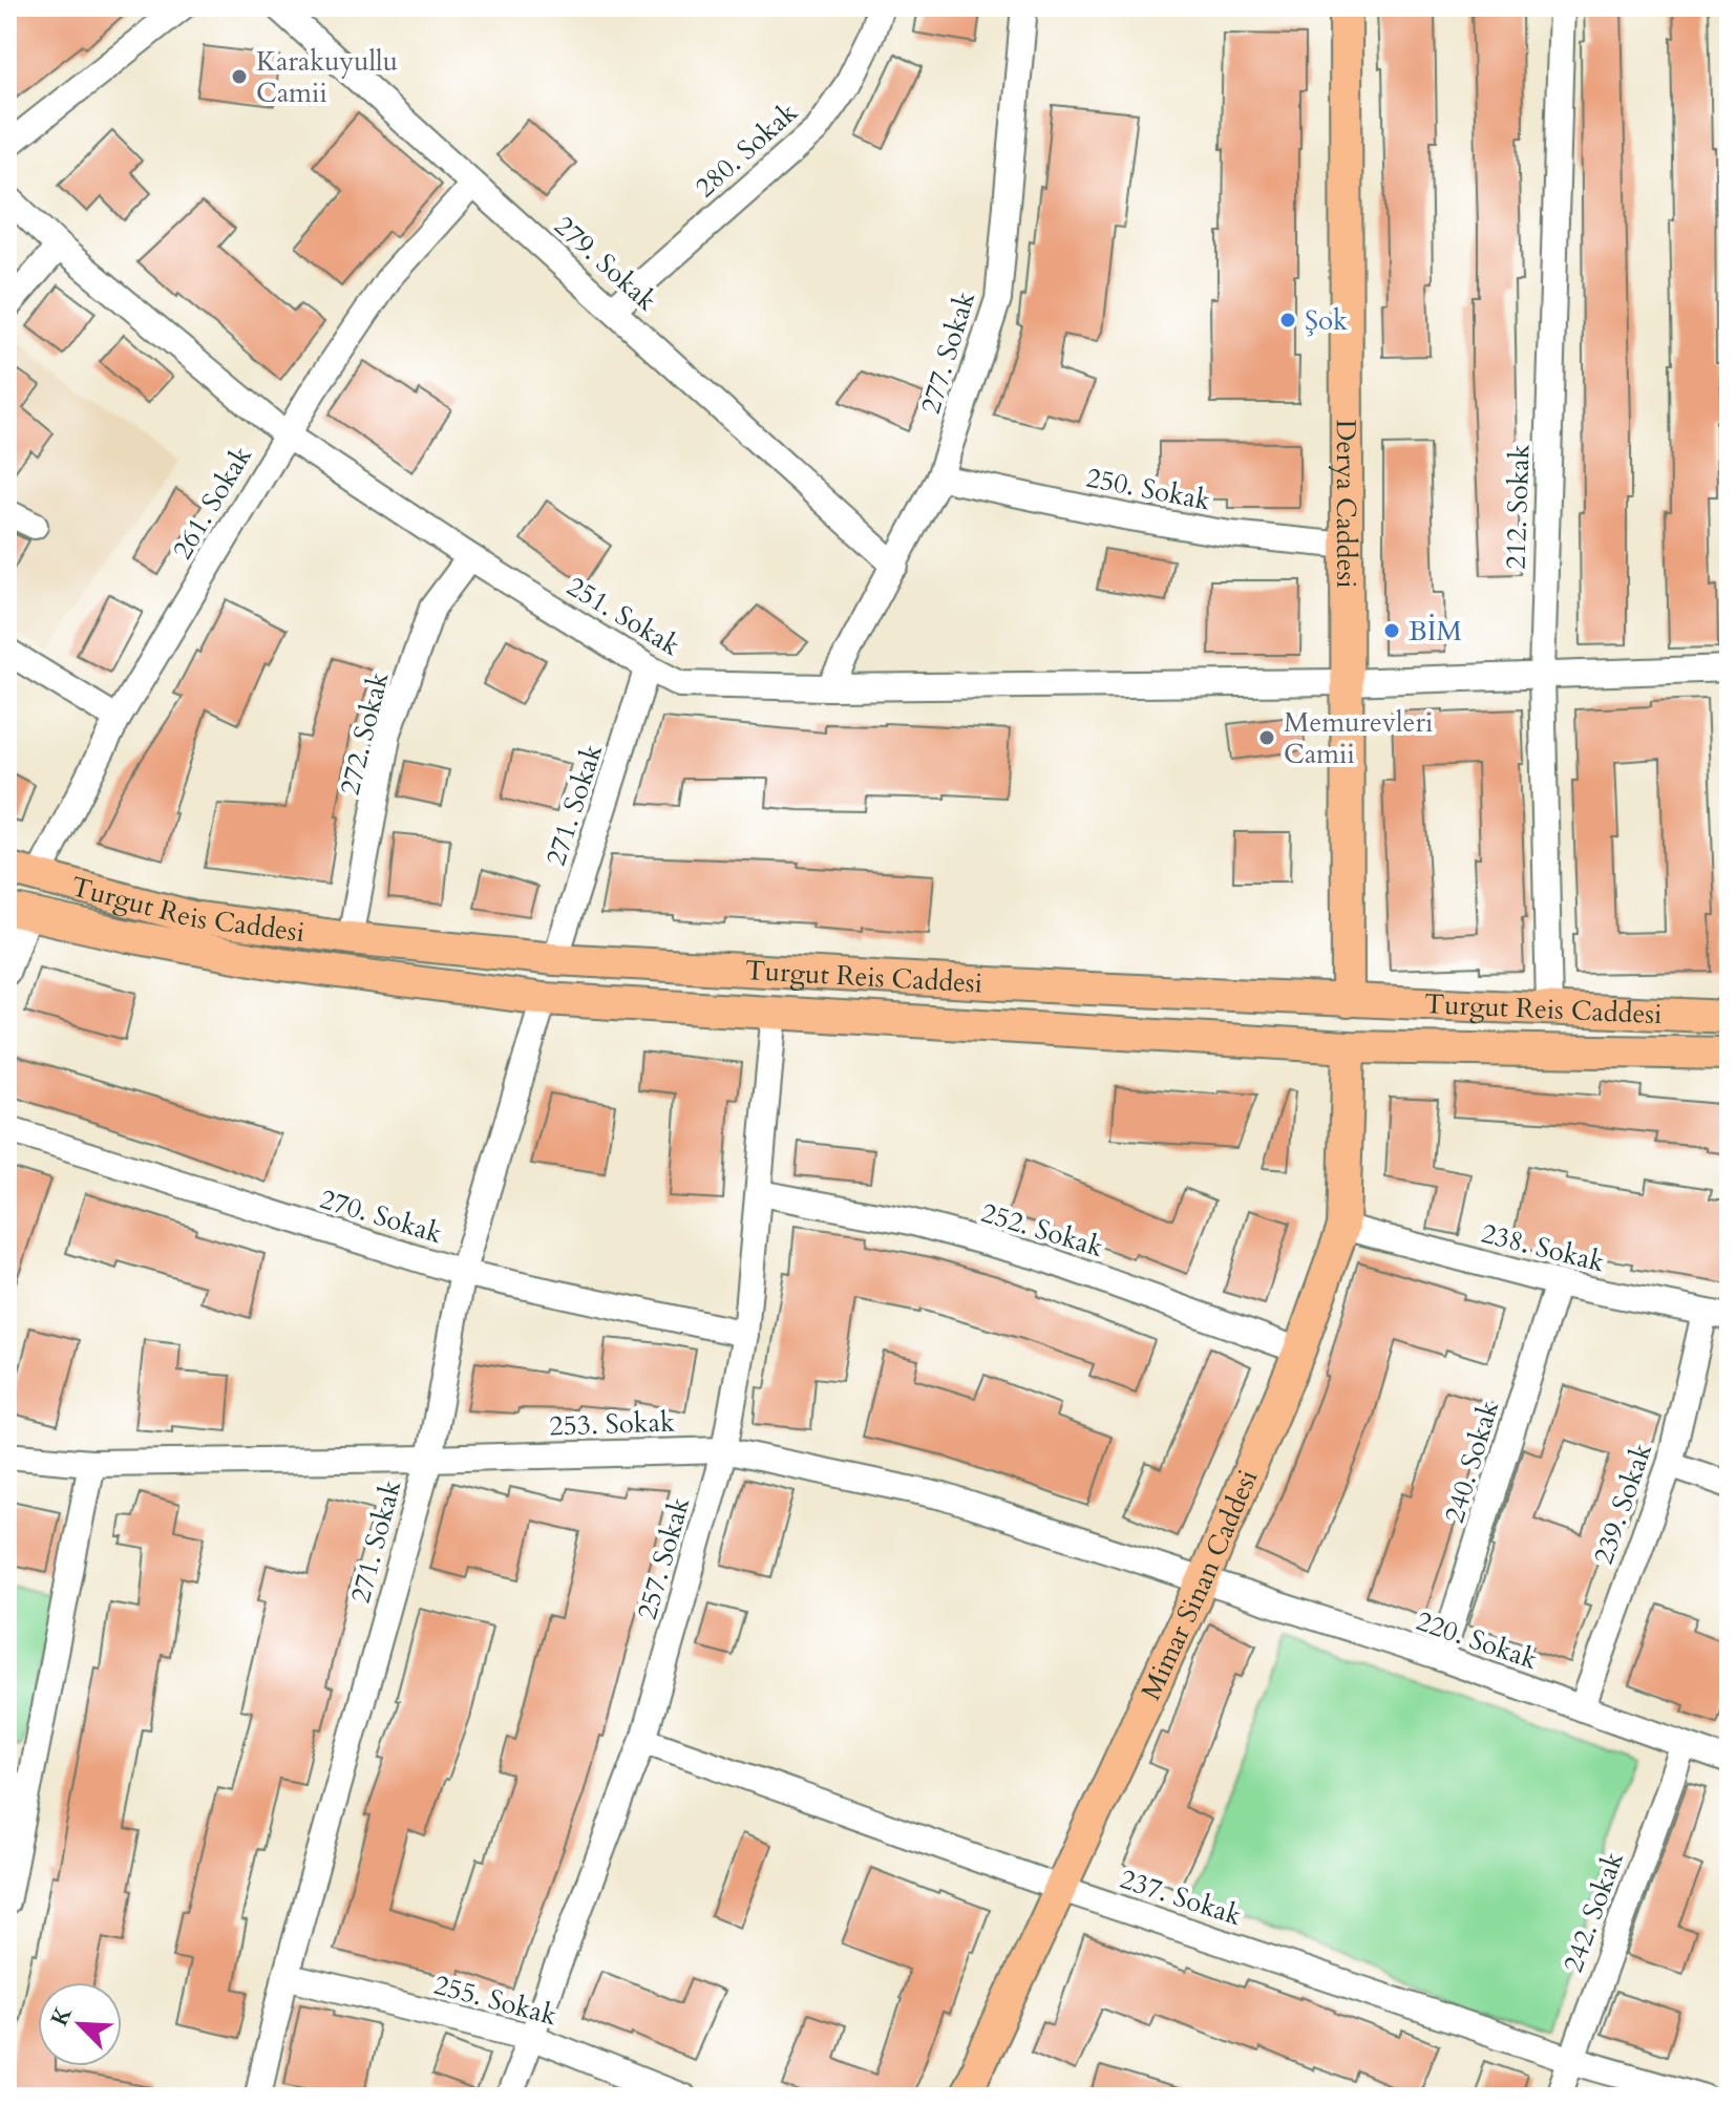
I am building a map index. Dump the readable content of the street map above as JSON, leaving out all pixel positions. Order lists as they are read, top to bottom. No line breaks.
{"streets":{"main road":["Derya Caddesi","Turgut Reis Caddesi","Mimar Sinan Caddesi"],"street":["280. Sokak","279. Sokak","277. Sokak","250. Sokak","261. Sokak","212. Sokak","251. Sokak","272. Sokak","271. Sokak","270. Sokak","252. Sokak","238. Sokak","253. Sokak","240. Sokak","239. Sokak","257. Sokak","220. Sokak","237. Sokak","242. Sokak","255. Sokak"]},"crossings":[["280. Sokak","279. Sokak"],["279. Sokak","277. Sokak"],["279. Sokak","261. Sokak"],["277. Sokak","250. Sokak"],["277. Sokak","251. Sokak"],["250. Sokak","Derya Caddesi"],["261. Sokak","251. Sokak"],["261. Sokak","Turgut Reis Caddesi"],["Derya Caddesi","251. Sokak"],["Derya Caddesi","Turgut Reis Caddesi"],["212. Sokak","251. Sokak"],["212. Sokak","Turgut Reis Caddesi"],["251. Sokak","272. Sokak"],["251. Sokak","271. Sokak"],["272. Sokak","Turgut Reis Caddesi"],["271. Sokak","Turgut Reis Caddesi"],["271. Sokak","270. Sokak"],["271. Sokak","253. Sokak"],["271. Sokak","255. Sokak"],["Turgut Reis Caddesi","257. Sokak"],["Turgut Reis Caddesi","Mimar Sinan Caddesi"],["270. Sokak","257. Sokak"],["252. Sokak","257. Sokak"],["252. Sokak","Mimar Sinan Caddesi"],["238. Sokak","240. Sokak"],["238. Sokak","239. Sokak"],["238. Sokak","Mimar Sinan Caddesi"],["253. Sokak","257. Sokak"],["253. Sokak","Mimar Sinan Caddesi"],["253. Sokak","220. Sokak"],["240. Sokak","220. Sokak"],["239. Sokak","220. Sokak"],["257. Sokak","237. Sokak"],["257. Sokak","255. Sokak"],["Mimar Sinan Caddesi","220. Sokak"],["Mimar Sinan Caddesi","237. Sokak"],["220. Sokak","242. Sokak"],["237. Sokak","242. Sokak"]],"places":["Karakuyullu Camii","Şok","BİM","Memurevleri Camii"],"north":"top left"}
